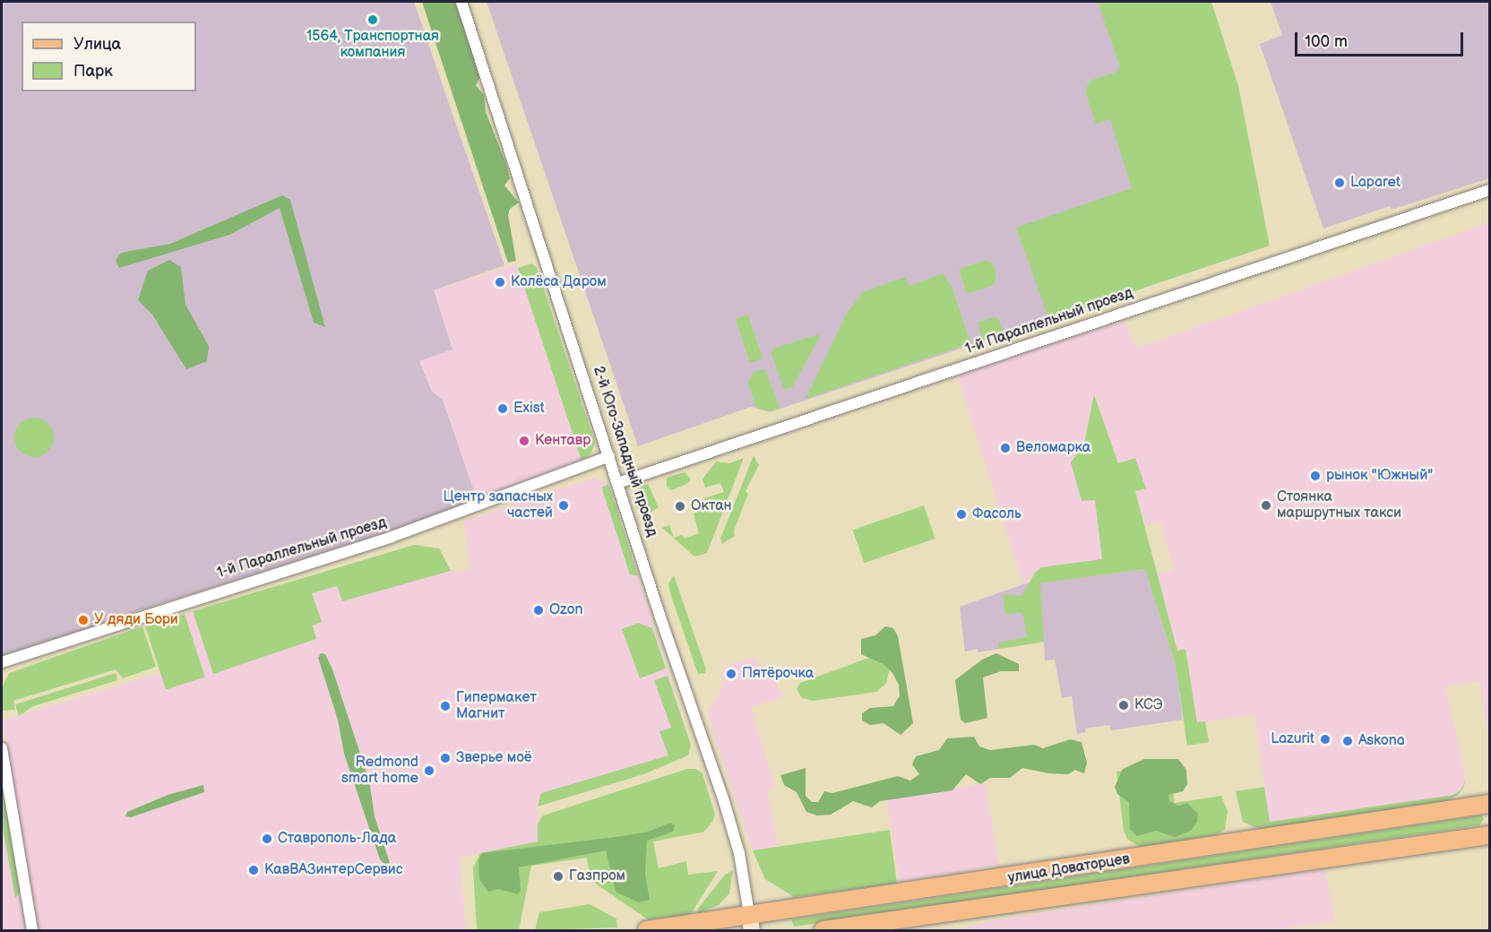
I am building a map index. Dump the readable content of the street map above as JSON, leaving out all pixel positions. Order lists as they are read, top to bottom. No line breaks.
{"streets":{"main road":["улица Доваторцев"],"street":["1-й Параллельный проезд","2-й Юго-Западный проезд"]},"crossings":[["1-й Параллельный проезд","2-й Юго-Западный проезд"],["2-й Юго-Западный проезд","улица Доваторцев"]],"places":["1564, Транспортная компания","Laparet","Колёса Даром","Exist","Кентавр","Веломарка","рынок \"Южный\"","Центр запасных частей","Стоянка маршрутных такси","Октан","Фасоль","Ozon","У дяди Бори","Пятёрочка","КСЭ","Гипермакет Магнит","Lazurit","Askona","Зверье моё","Redmond smart home","Ставрополь-Лада","КавВАЗинтерСервис","Газпром"],"legend":["Улица","Парк"],"scale_bar":"100 m"}
